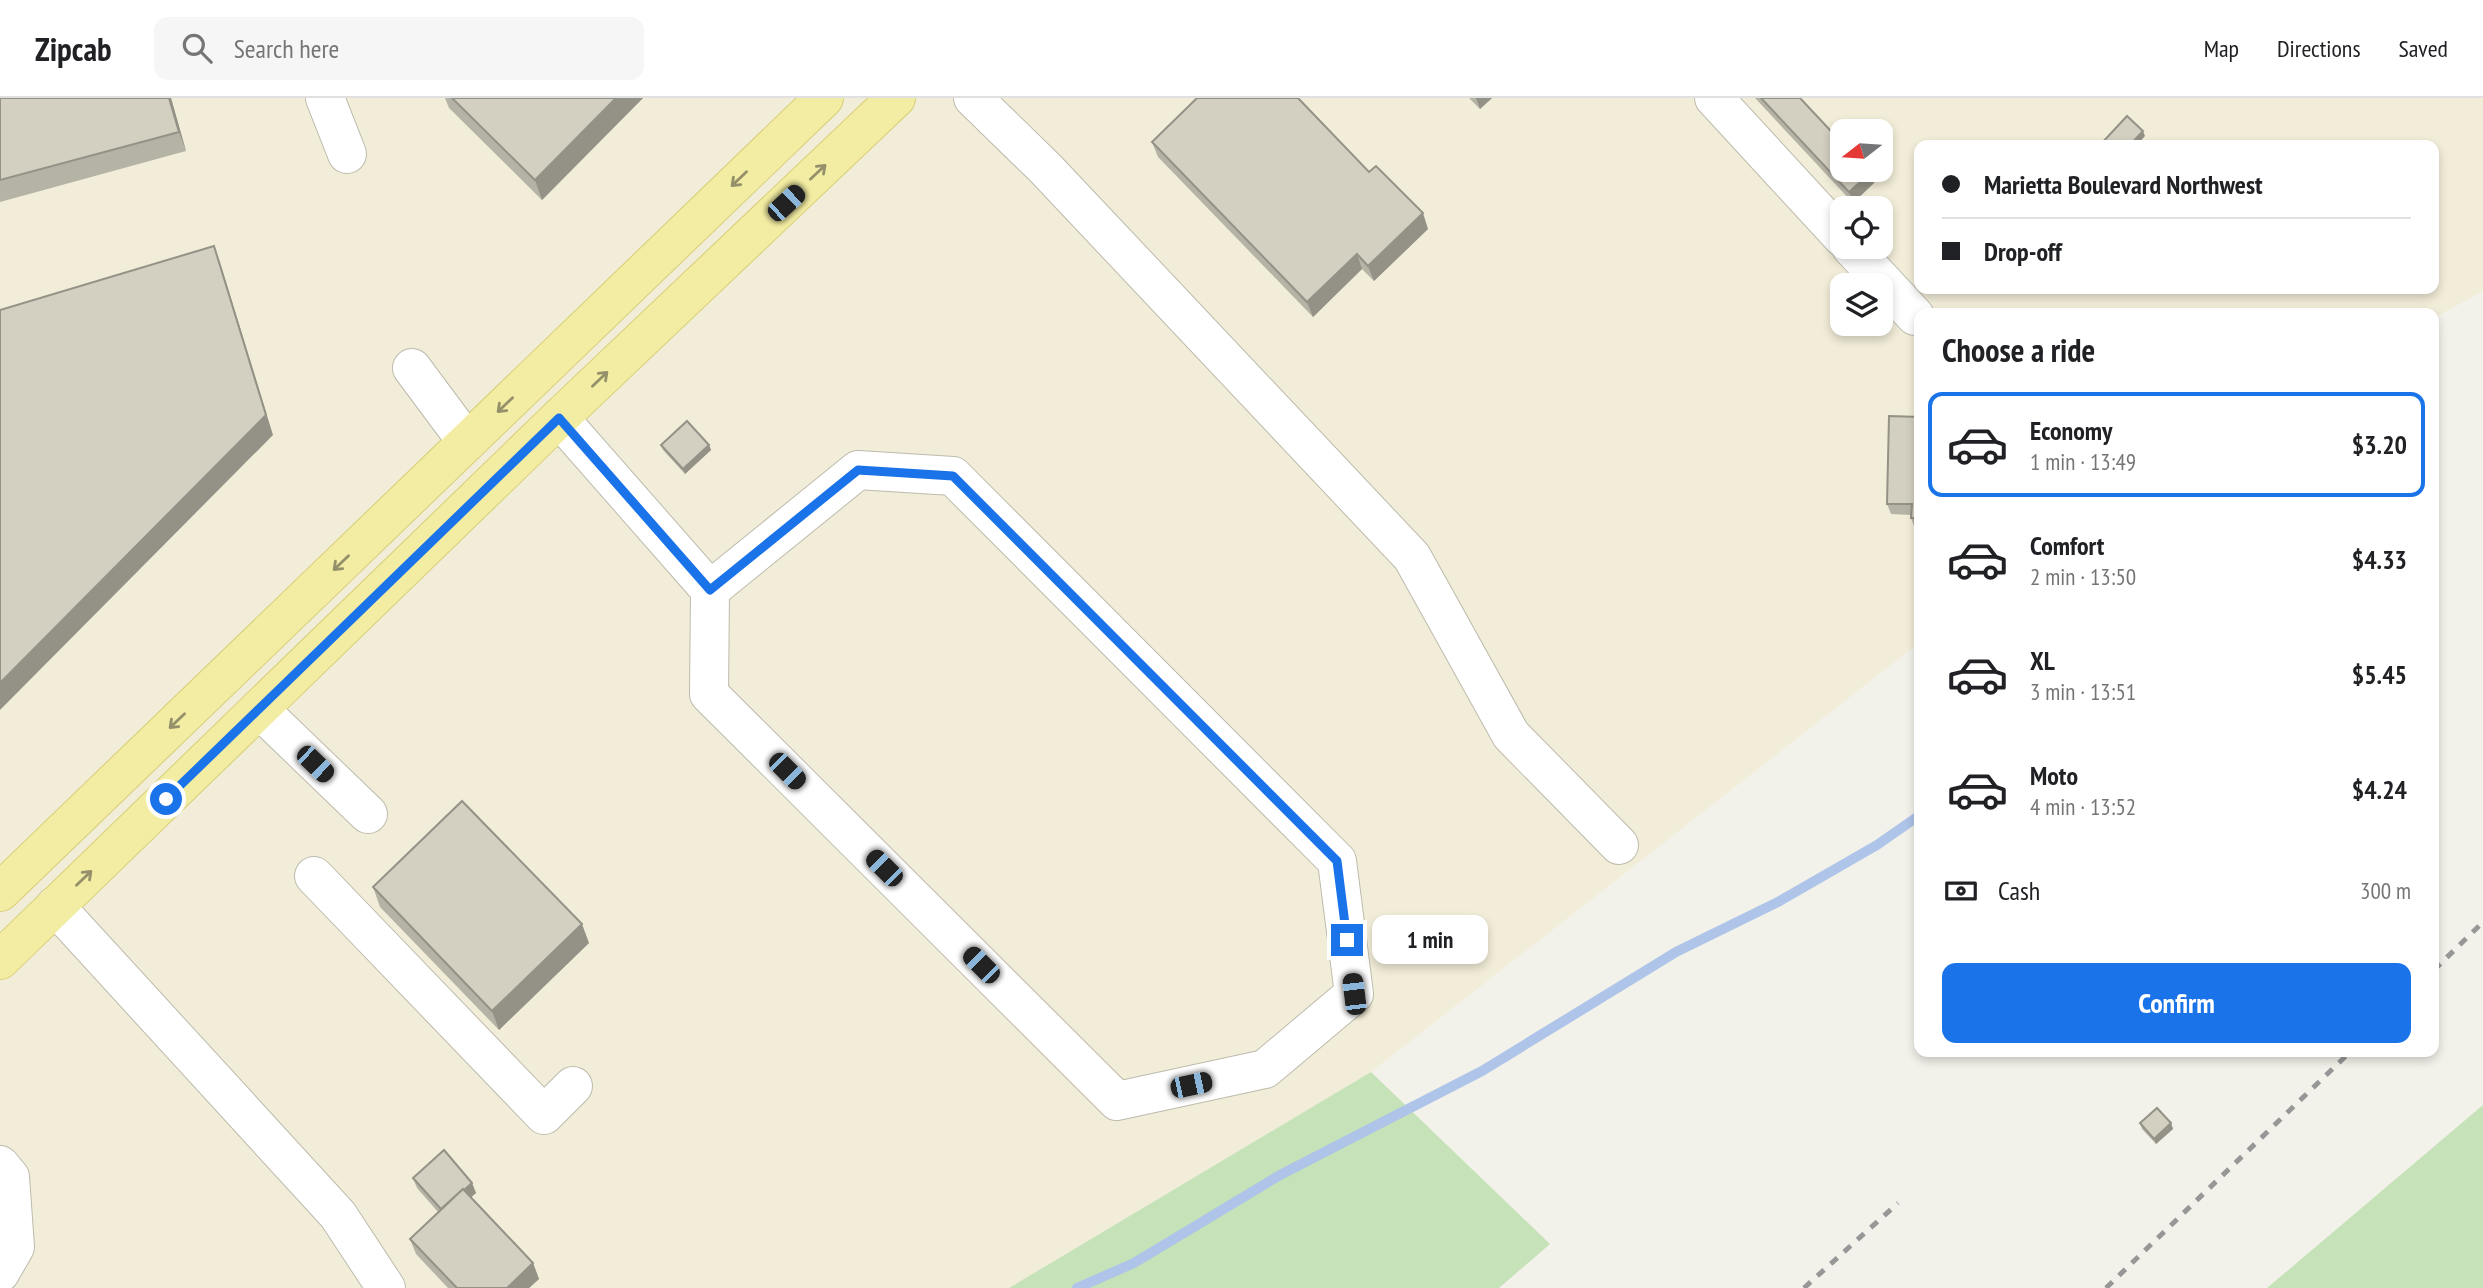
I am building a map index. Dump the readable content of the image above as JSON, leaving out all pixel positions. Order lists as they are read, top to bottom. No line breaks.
{"north":"left","page":{"header":"Zipcab","search":"Search here","nav":["Map","Directions","Saved"],"banner":["Marietta Boulevard Northwest","Drop-off"],"heading":"Choose a ride","list":[{"name":"Economy","note":"1 min · 13:49","value":"$3.20"},{"name":"Comfort","note":"2 min · 13:50","value":"$4.33"},{"name":"XL","note":"3 min · 13:51","value":"$5.45"},{"name":"Moto","note":"4 min · 13:52","value":"$4.24"}],"pay":["Cash","300 m"],"bubble":"1 min","buttons":"Confirm"}}
